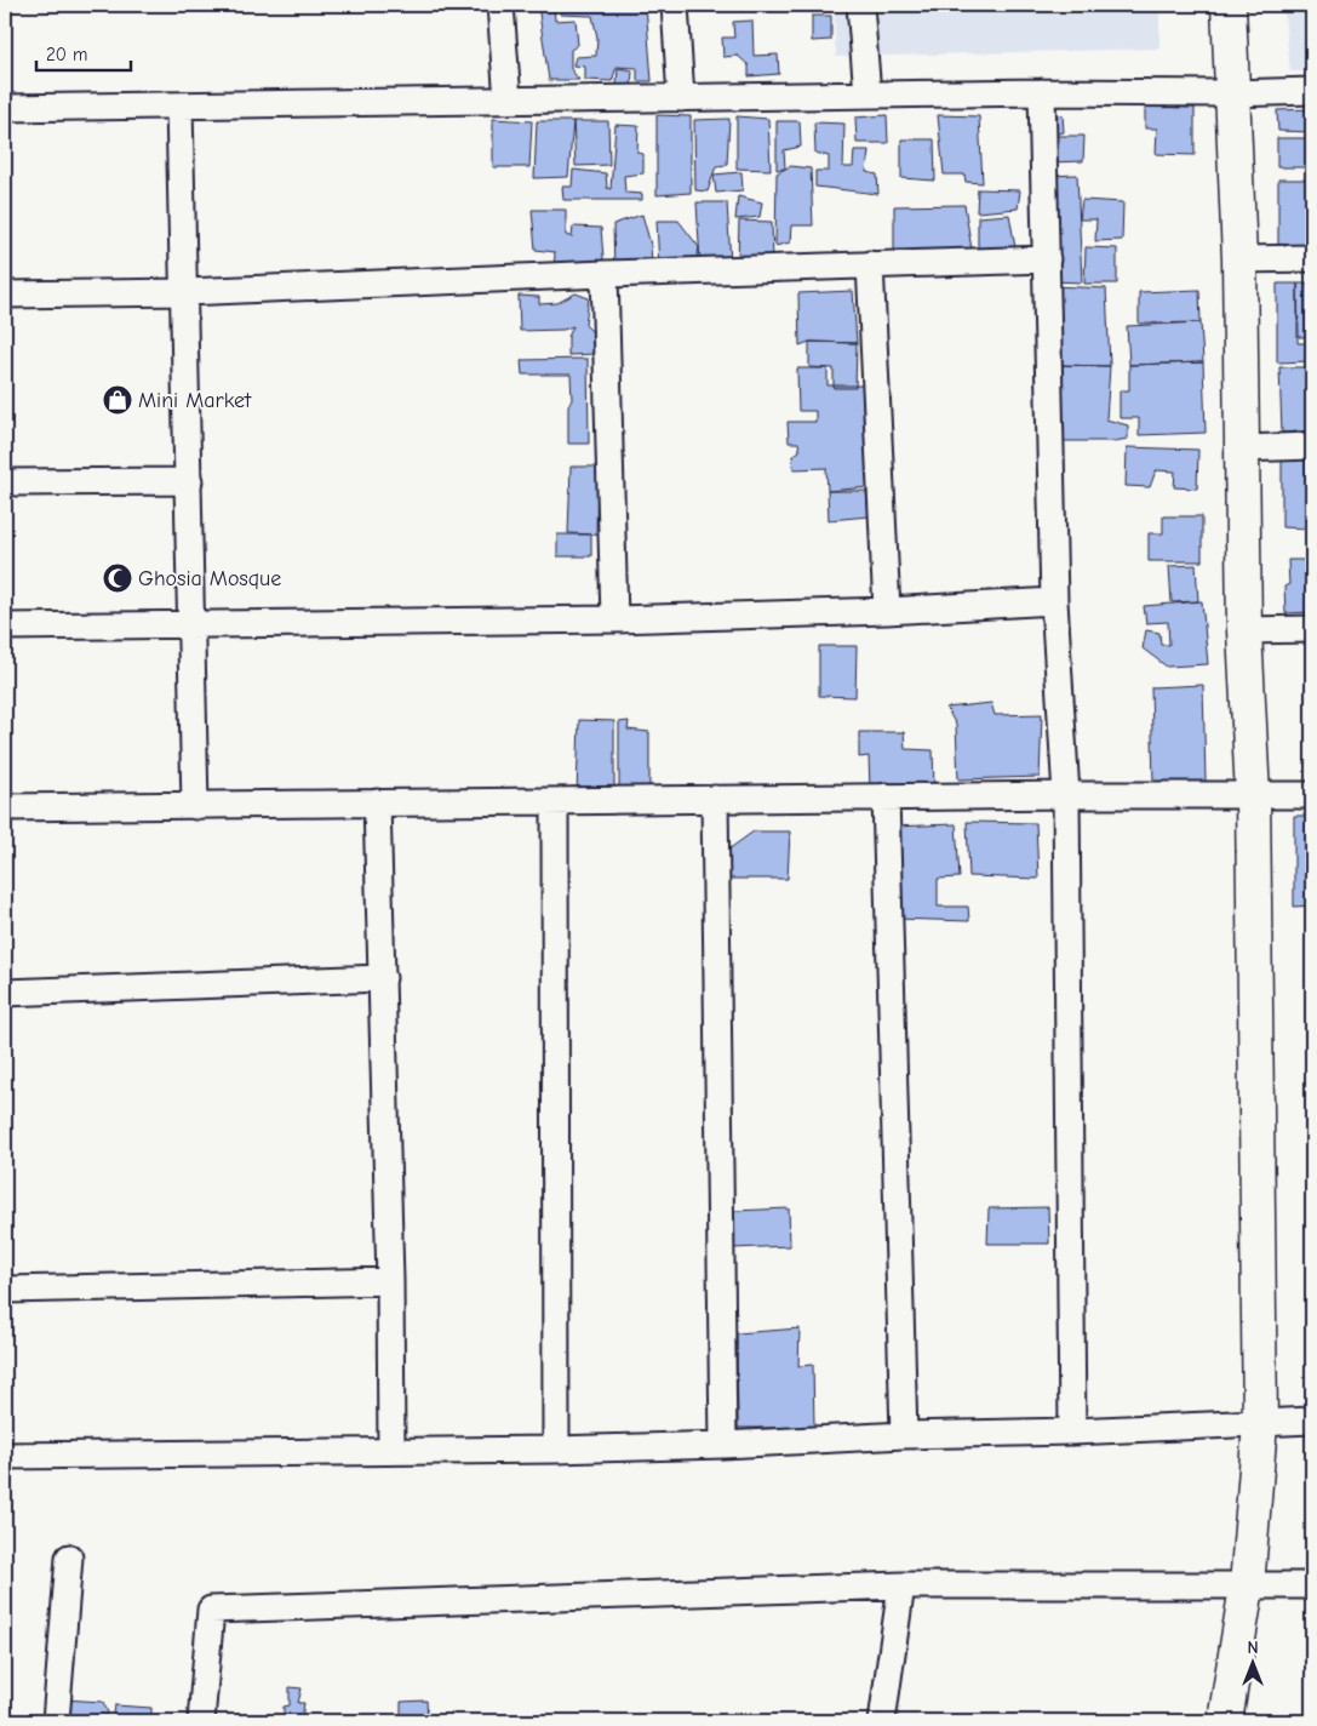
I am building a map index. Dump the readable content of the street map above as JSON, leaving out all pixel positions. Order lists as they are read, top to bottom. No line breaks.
{"places":{"shop":["Mini Market"],"mosque":["Ghosia Mosque"]},"scale_bar":"20 m","north":"top"}
